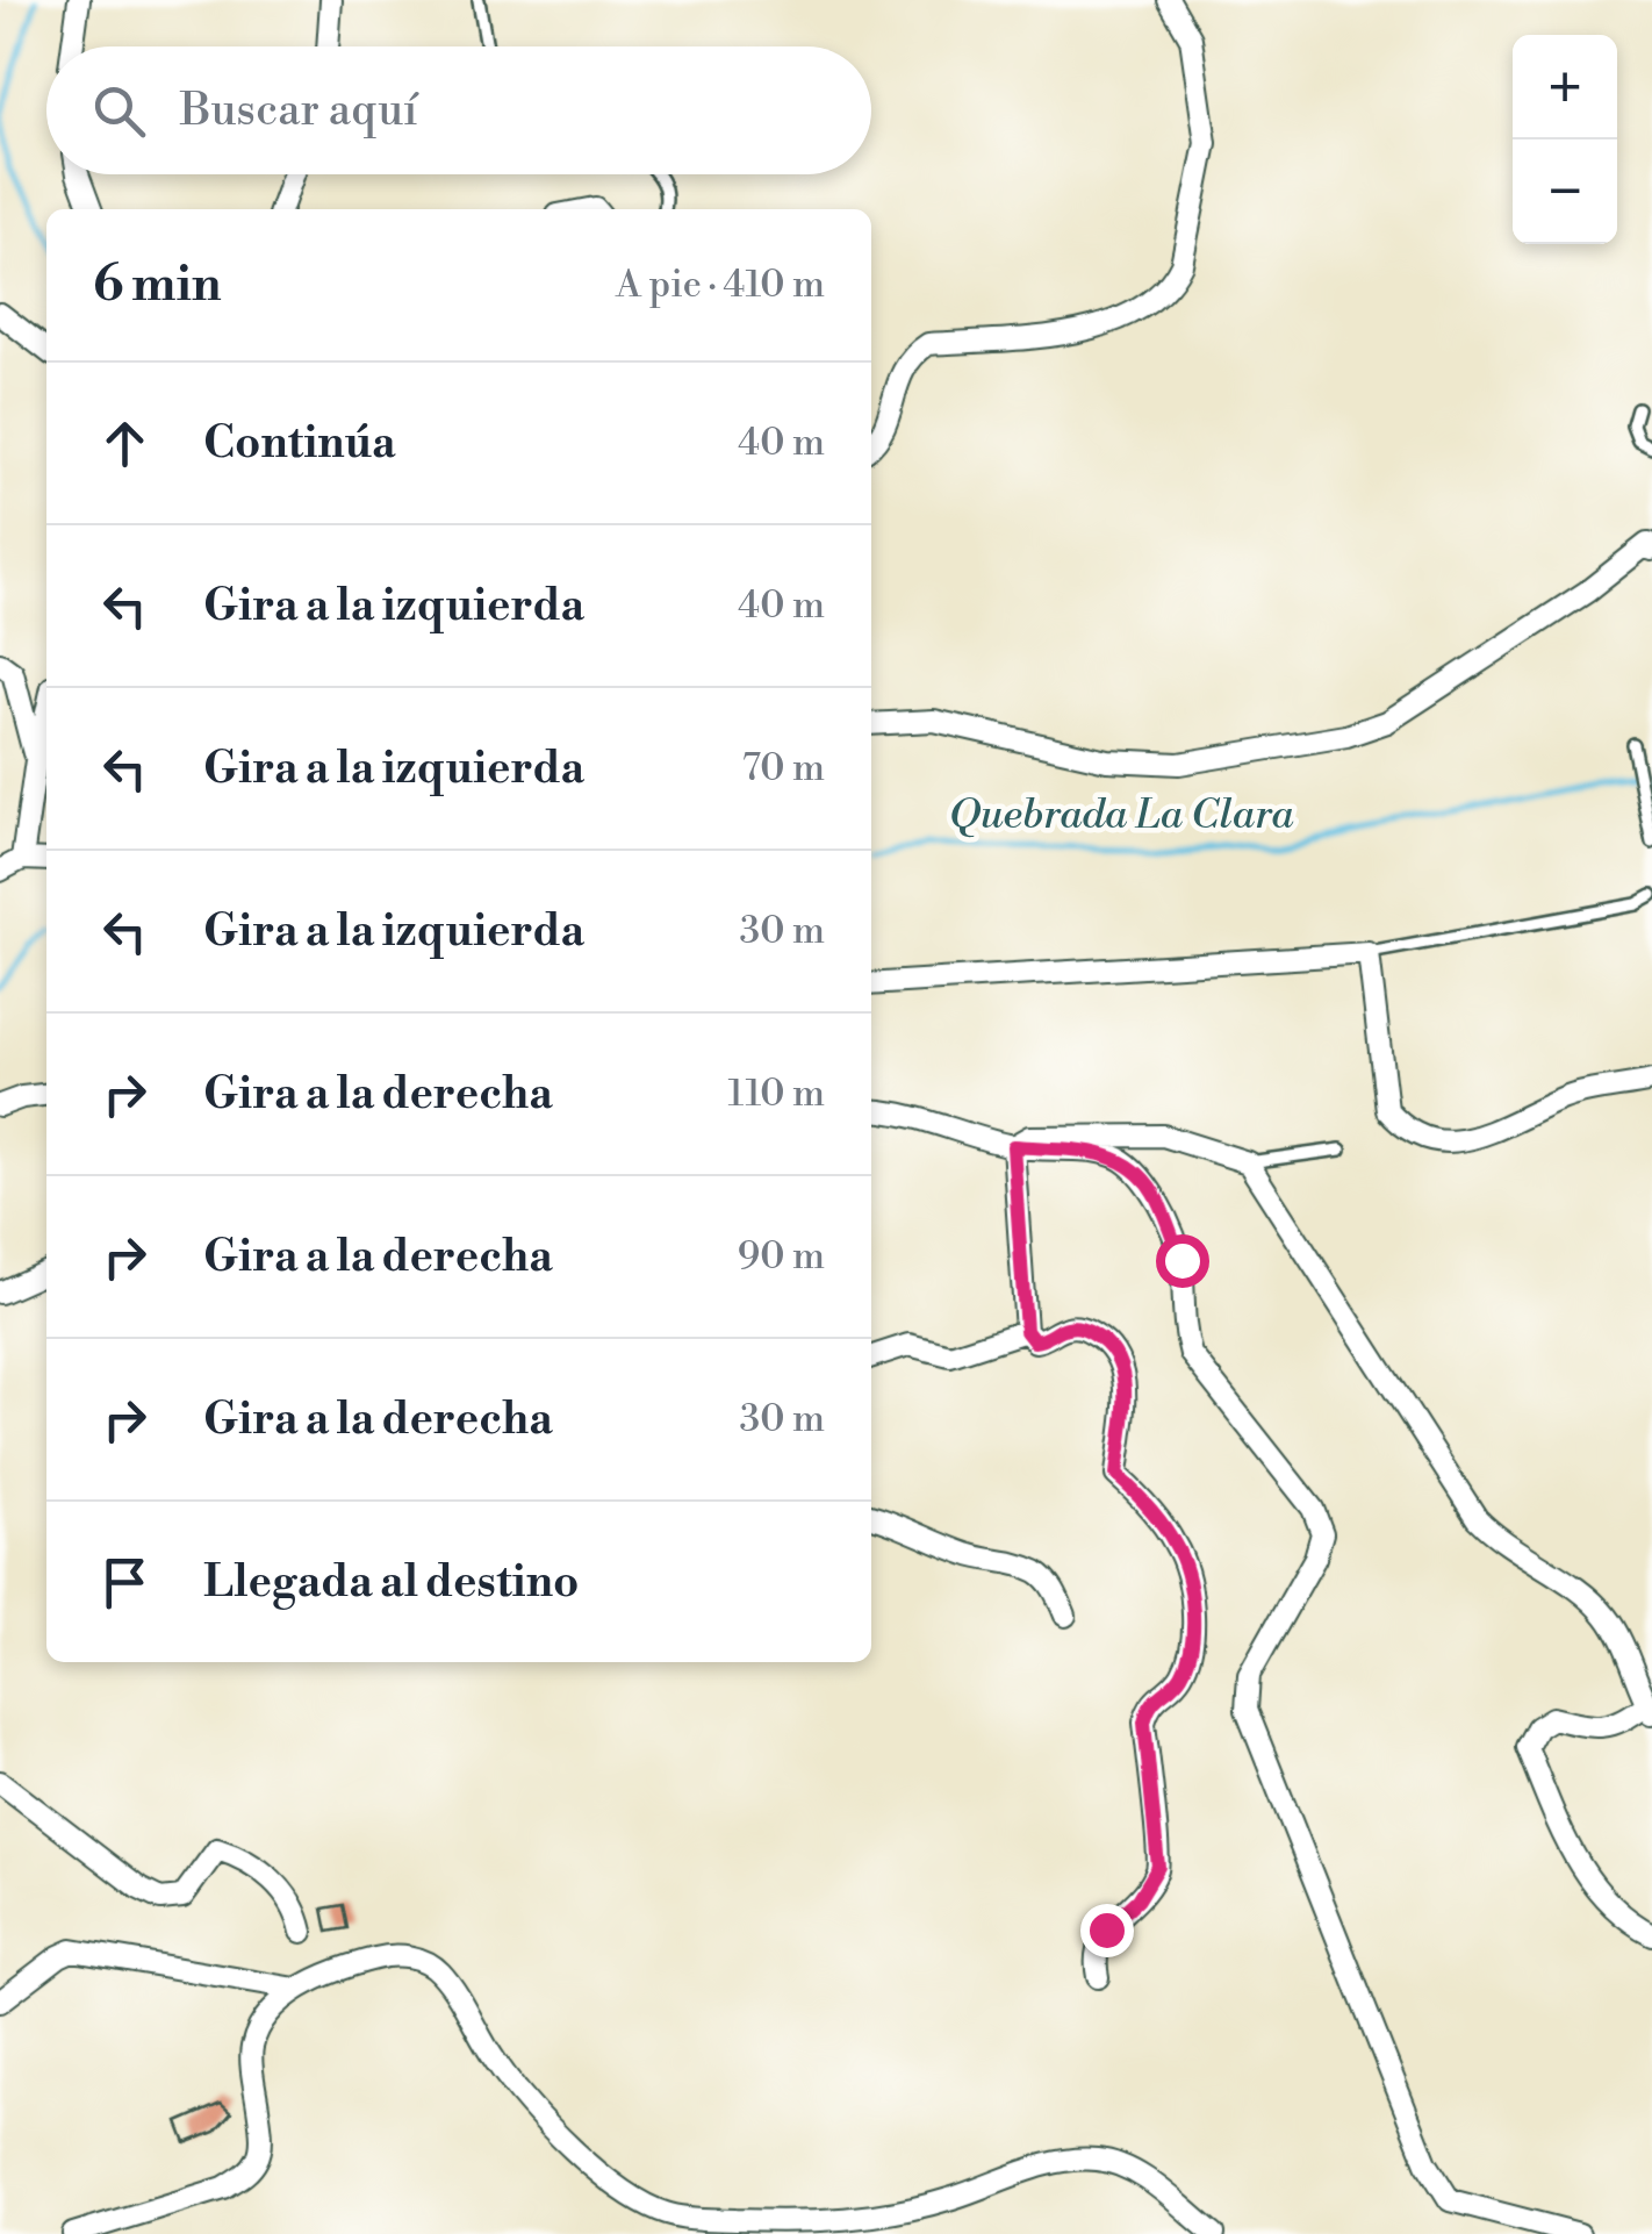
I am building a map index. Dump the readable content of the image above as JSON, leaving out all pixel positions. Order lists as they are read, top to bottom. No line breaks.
{"water":["Quebrada La Clara"],"page":{"map_buttons":["+","−"],"search":"Buscar aquí","heading":["6 min","A pie · 410 m"],"list":[["Continúa","40 m"],["Gira a la izquierda","40 m"],["Gira a la izquierda","70 m"],["Gira a la izquierda","30 m"],["Gira a la derecha","110 m"],["Gira a la derecha","90 m"],["Gira a la derecha","30 m"],"Llegada al destino"]}}
